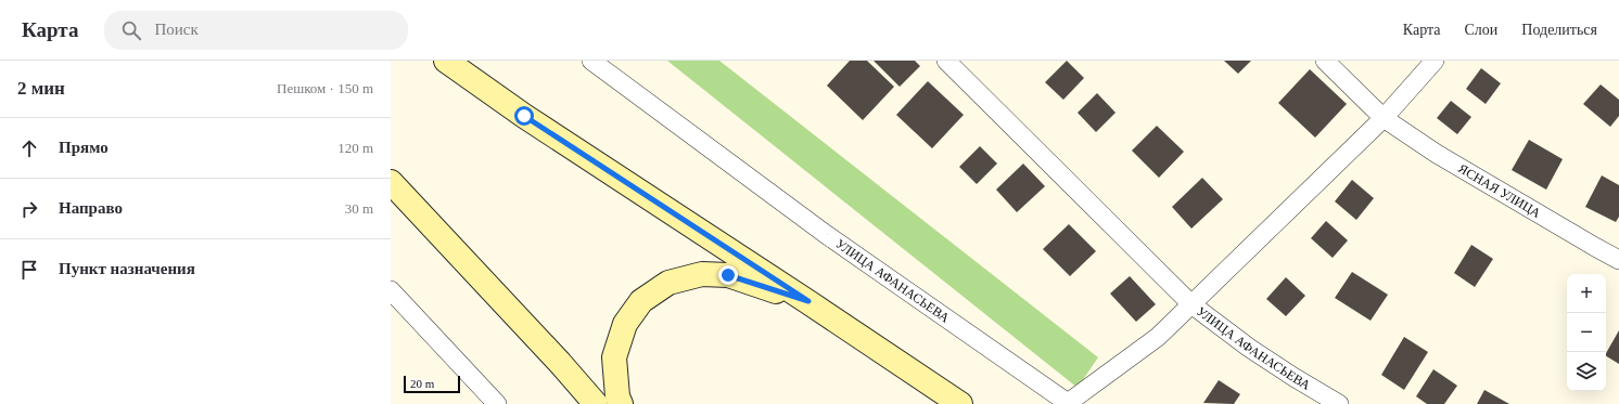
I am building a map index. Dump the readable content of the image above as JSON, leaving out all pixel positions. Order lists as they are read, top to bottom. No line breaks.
{"streets":{"street":["ЯСНАЯ УЛИЦА","УЛИЦА АФАНАСЬЕВА"]},"scale_bar":"20 m","page":{"header":"Карта","search":"Поиск","nav":["Карта","Слои","Поделиться"],"heading":["2 мин","Пешком · 150 m"],"list":[["Прямо","120 m"],["Направо","30 m"],"Пункт назначения"],"map_buttons":["+","−"],"scale":"20 m"}}
